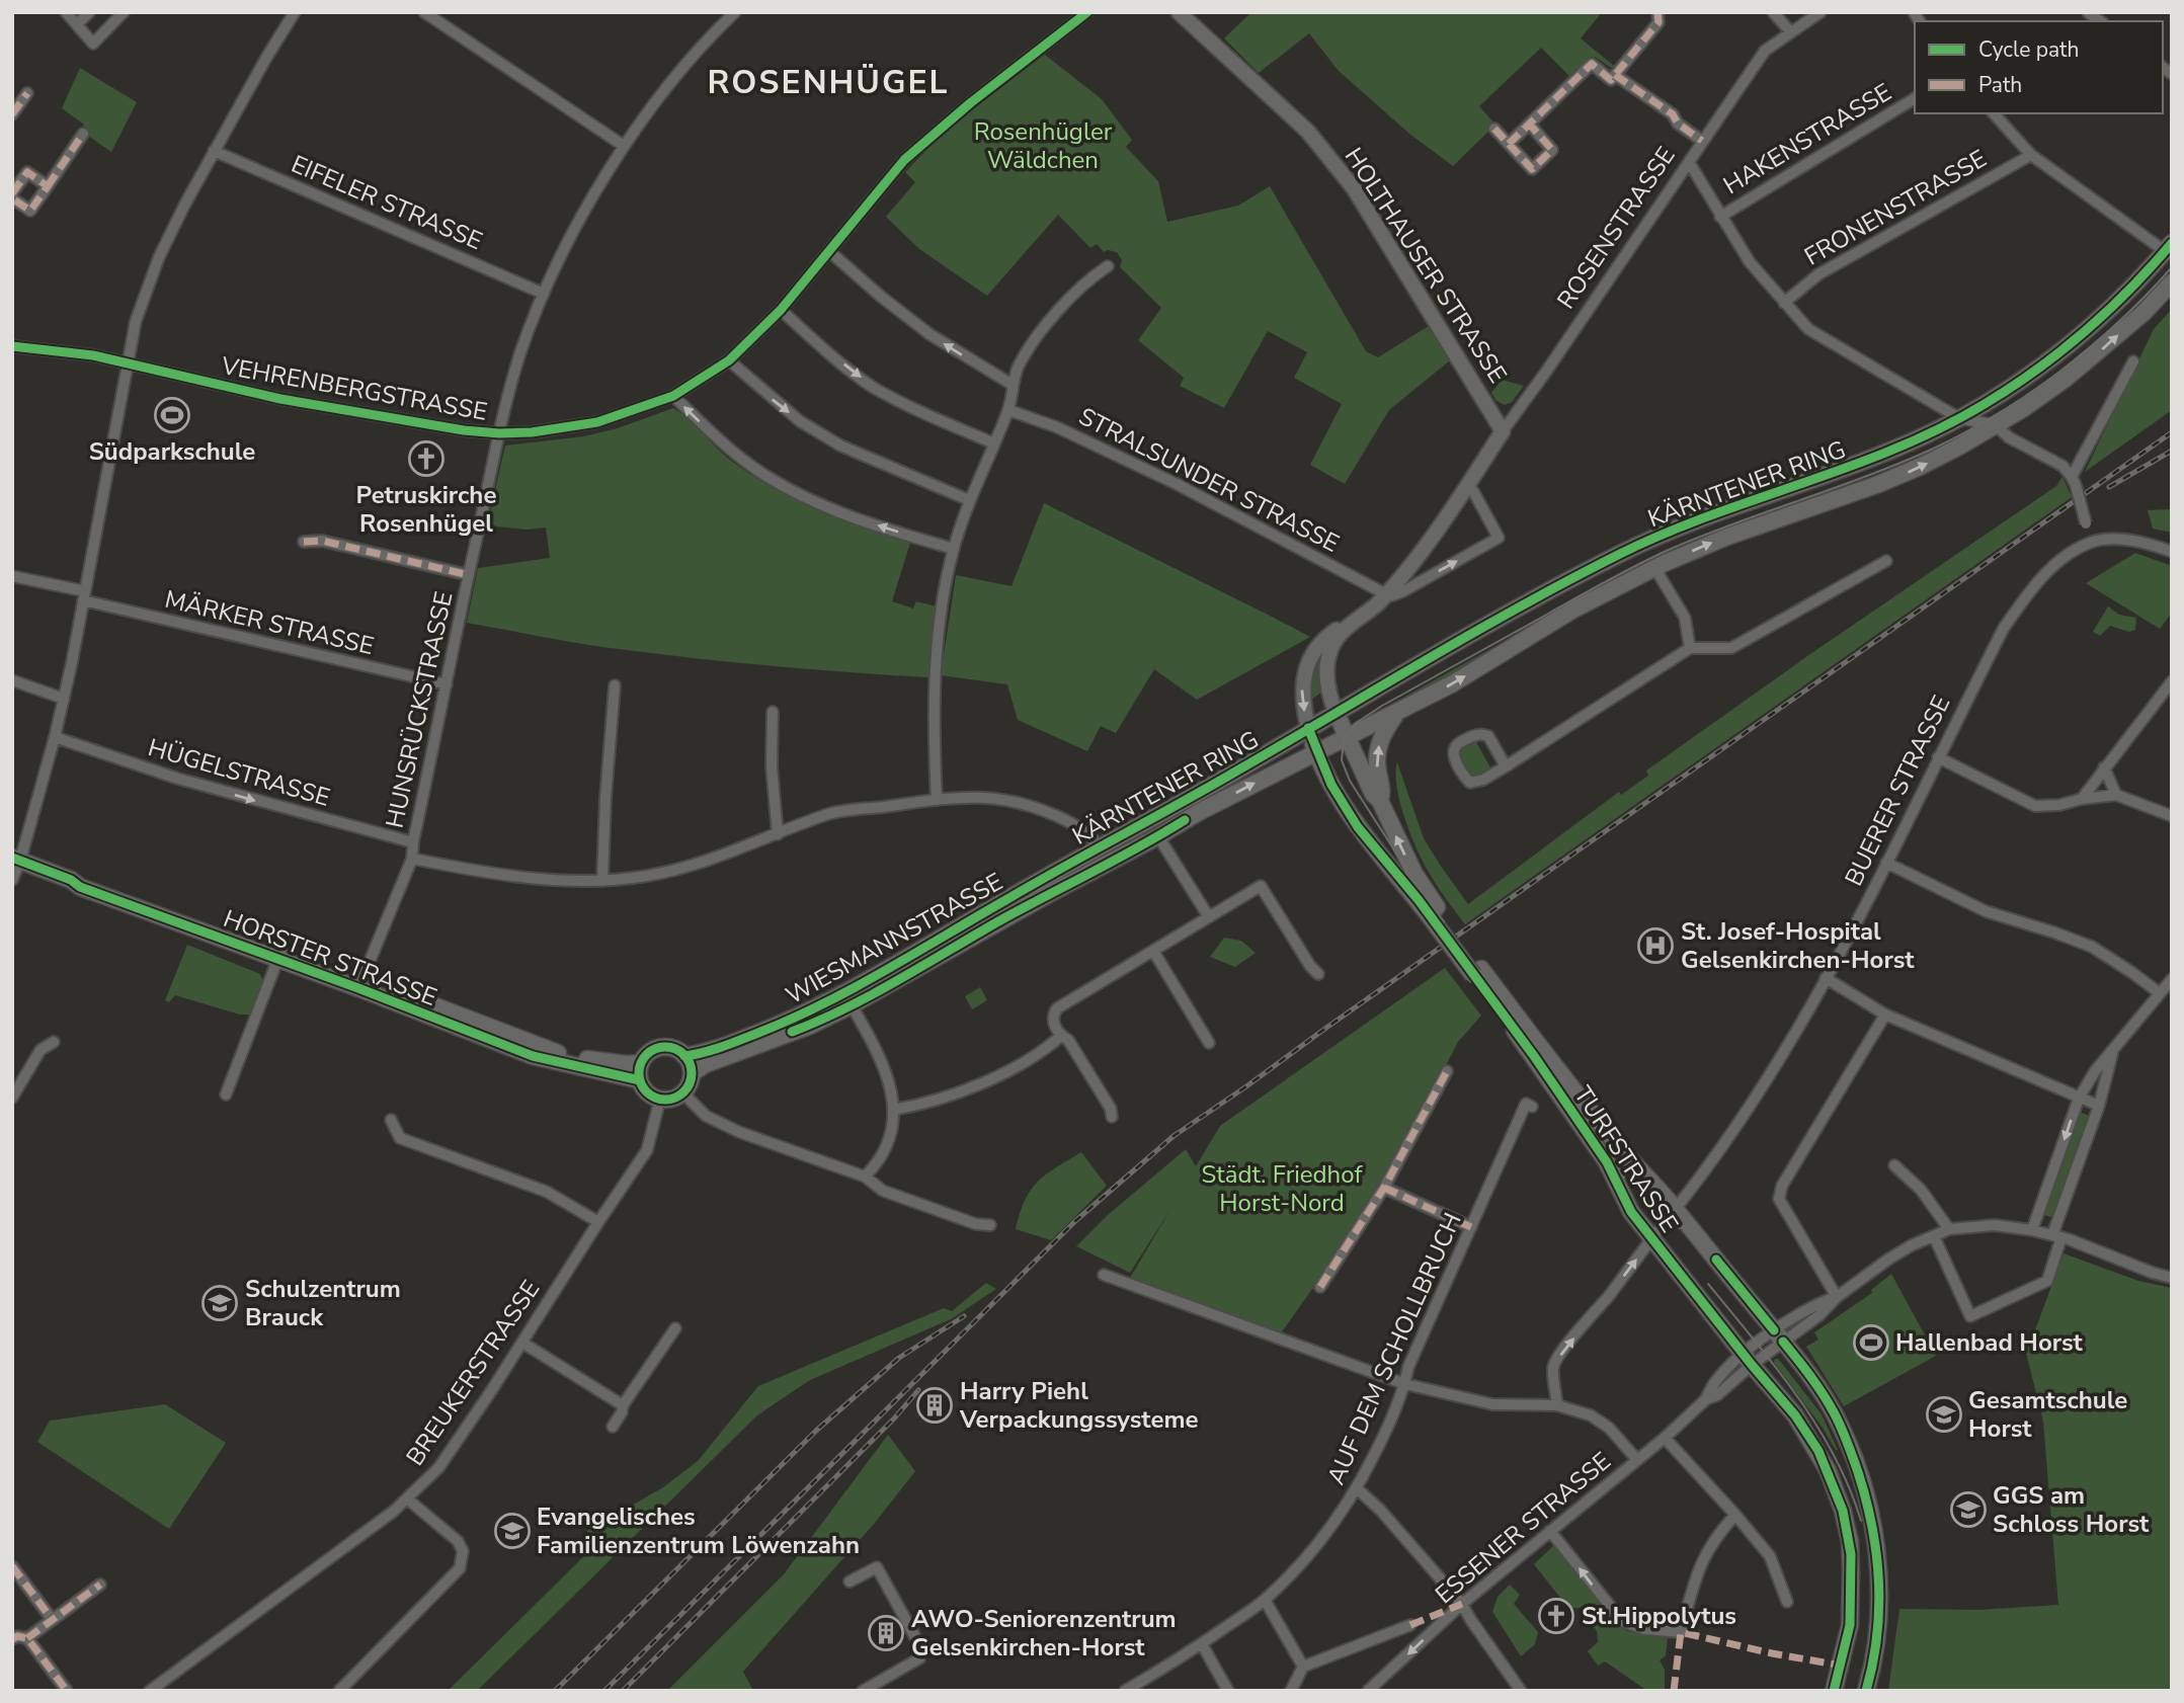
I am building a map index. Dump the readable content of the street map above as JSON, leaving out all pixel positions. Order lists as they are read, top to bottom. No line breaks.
{"streets":{"main road":["KÄRNTENER RING","WIESMANNSTRASSE","HORSTER STRASSE","TURFSTRASSE"],"street":["HAKENSTRASSE","EIFELER STRASSE","FRONENSTRASSE","ROSENSTRASSE","HOLTHAUSER STRASSE","VEHRENBERGSTRASSE","STRALSUNDER STRASSE","MÄRKER STRASSE","HUNSRÜCKSTRASSE","HÜGELSTRASSE","BUERER STRASSE","AUF DEM SCHOLLBRUCH","BREUKERSTRASSE","ESSENER STRASSE"]},"crossings":[["EIFELER STRASSE","HUNSRÜCKSTRASSE"],["ROSENSTRASSE","HOLTHAUSER STRASSE"],["ROSENSTRASSE","STRALSUNDER STRASSE"],["ROSENSTRASSE","KÄRNTENER RING"],["VEHRENBERGSTRASSE","HUNSRÜCKSTRASSE"],["KÄRNTENER RING","WIESMANNSTRASSE"],["KÄRNTENER RING","TURFSTRASSE"],["MÄRKER STRASSE","HUNSRÜCKSTRASSE"],["HUNSRÜCKSTRASSE","HÜGELSTRASSE"],["HUNSRÜCKSTRASSE","HORSTER STRASSE"],["BUERER STRASSE","TURFSTRASSE"],["WIESMANNSTRASSE","HORSTER STRASSE"],["WIESMANNSTRASSE","BREUKERSTRASSE"],["HORSTER STRASSE","BREUKERSTRASSE"],["TURFSTRASSE","ESSENER STRASSE"]],"one_way":["HÜGELSTRASSE"],"districts":["ROSENHÜGEL"],"parks":["Rosenhügler Wäldchen","Städt. Friedhof Horst-Nord"],"places":{"sports":["Südparkschule","Hallenbad Horst"],"church":["Petruskirche Rosenhügel","St.Hippolytus"],"hospital":["St. Josef-Hospital Gelsenkirchen-Horst"],"school or university":["Schulzentrum Brauck","Gesamtschule Horst","GGS am Schloss Horst","Evangelisches Familienzentrum Löwenzahn"],"building":["Harry Piehl Verpackungssysteme","AWO-Seniorenzentrum Gelsenkirchen-Horst"]},"legend":["Cycle path","Path"]}
